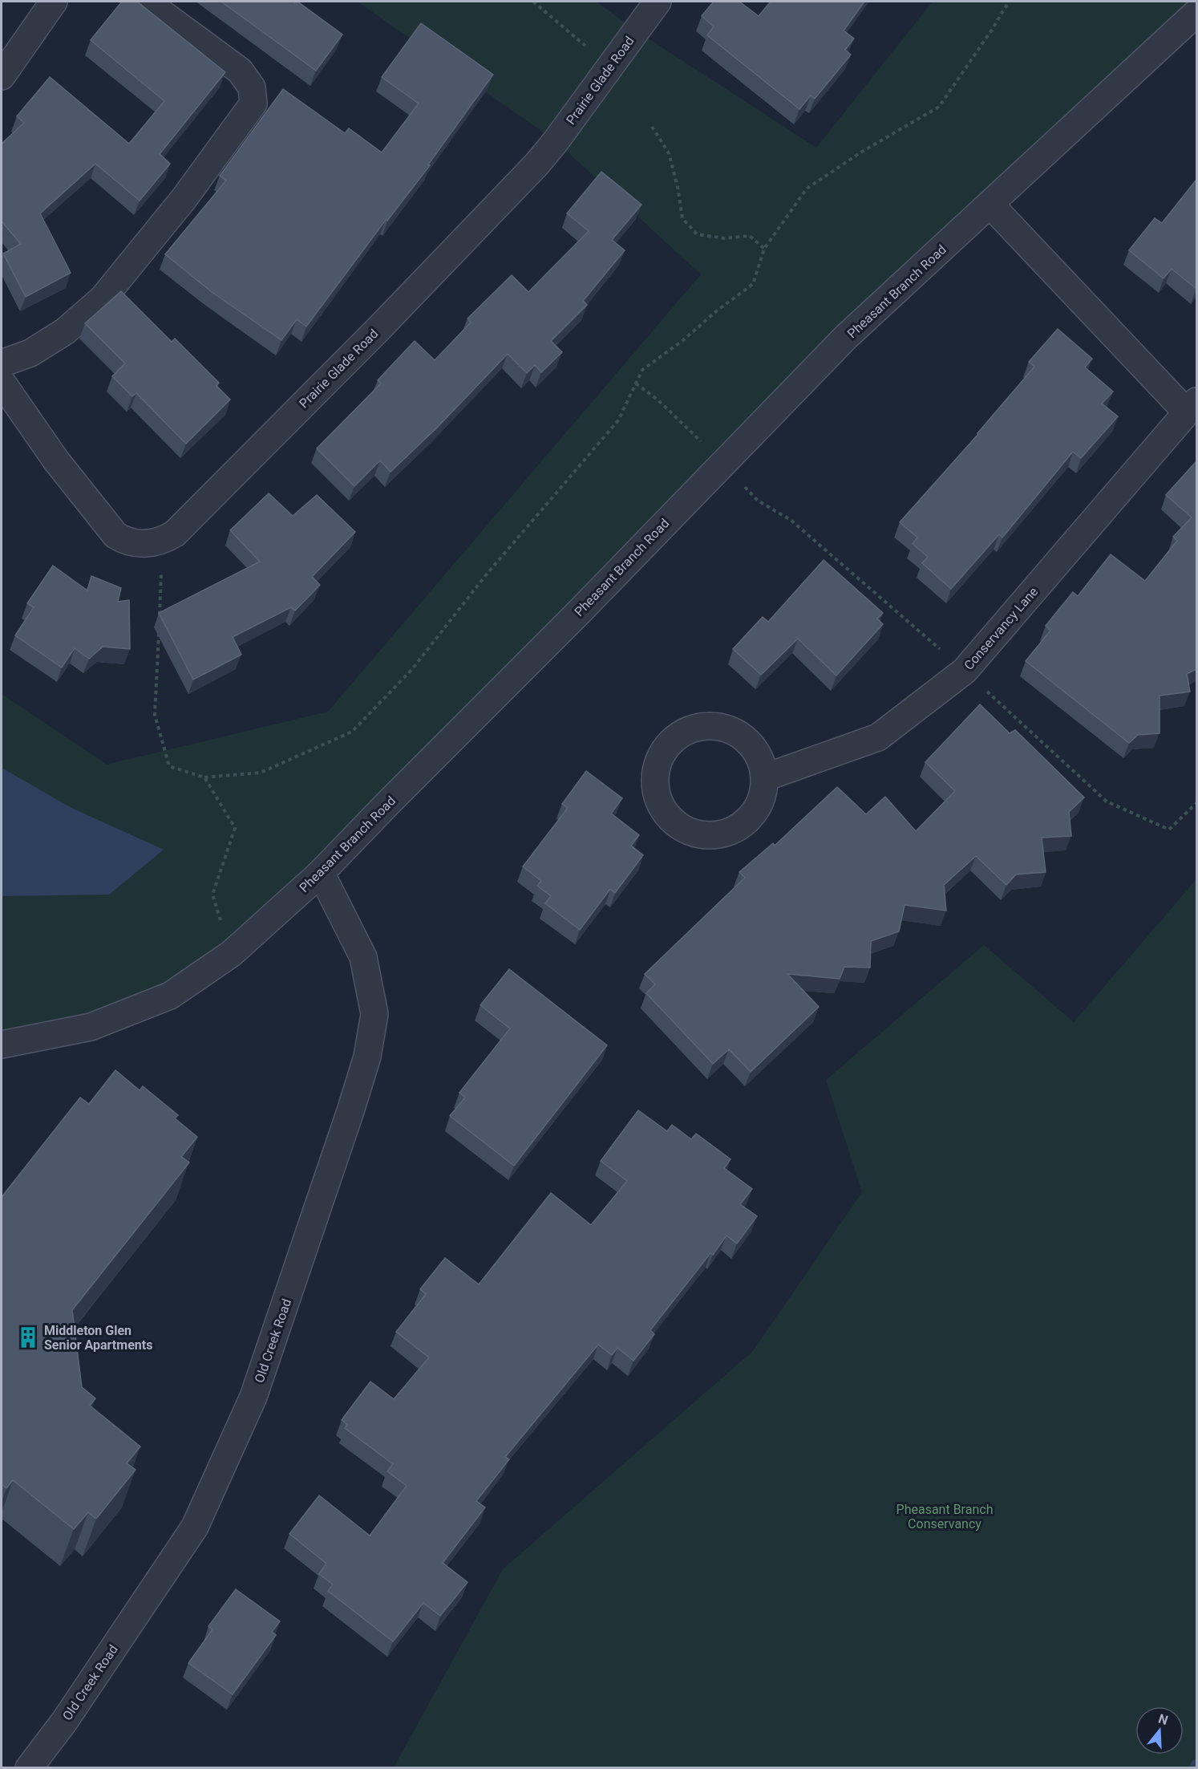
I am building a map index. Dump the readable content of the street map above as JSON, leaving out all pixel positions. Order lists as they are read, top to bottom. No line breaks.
{"streets":{"street":["Prairie Glade Road","Pheasant Branch Road","Conservancy Lane","Old Creek Road"]},"crossings":[["Pheasant Branch Road","Conservancy Lane"],["Pheasant Branch Road","Old Creek Road"]],"parks":["Pheasant Branch Conservancy"],"places":{"building":["Middleton Glen Senior Apartments"]},"north":"top"}
